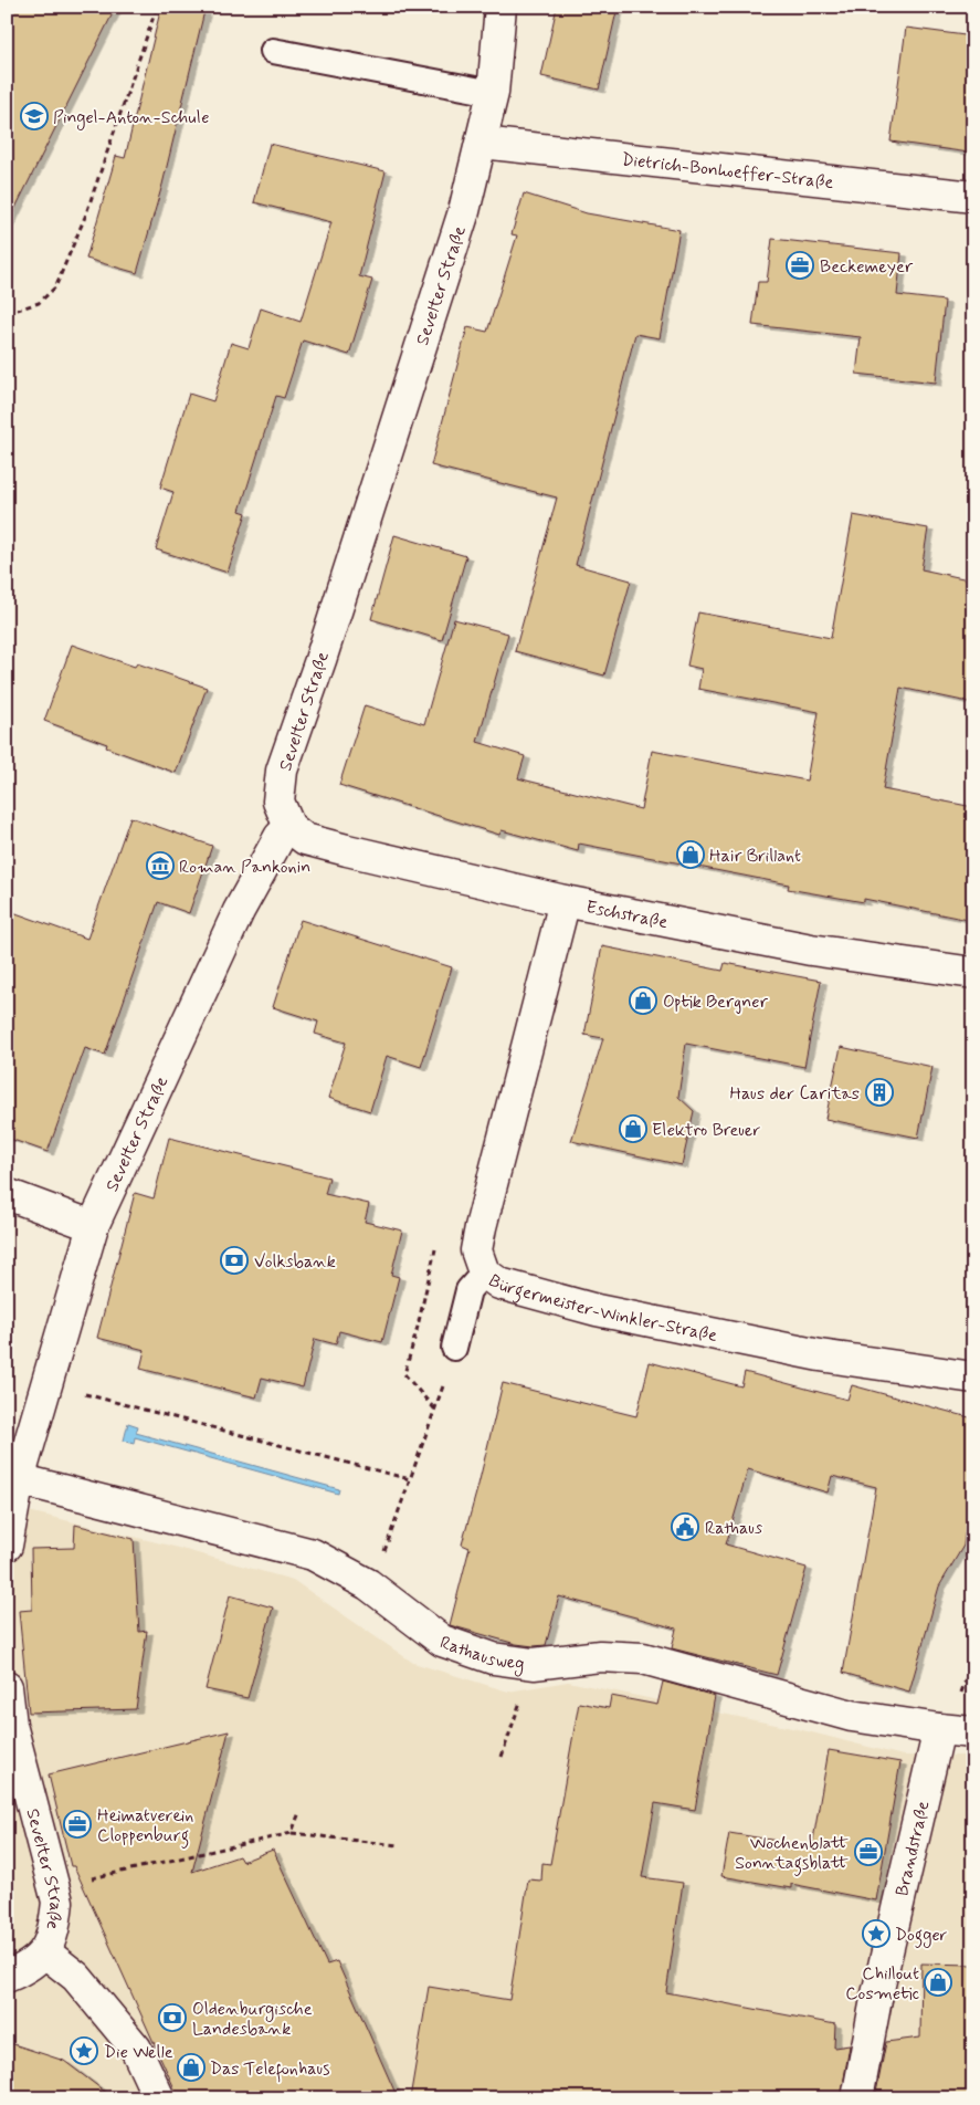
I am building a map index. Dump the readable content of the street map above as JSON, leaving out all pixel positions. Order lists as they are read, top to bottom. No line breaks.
{"streets":{"street":["Dietrich-Bonhoeffer-Straße","Sevelter Straße","Eschstraße","Bürgermeister-Winkler-Straße","Rathausweg","Brandstraße"]},"crossings":[["Dietrich-Bonhoeffer-Straße","Sevelter Straße"],["Sevelter Straße","Eschstraße"],["Sevelter Straße","Rathausweg"],["Eschstraße","Bürgermeister-Winkler-Straße"],["Rathausweg","Brandstraße"]],"places":{"school or university":["Pingel-Anton-Schule"],"office":["Beckemeyer","Heimatverein Cloppenburg","Wochenblatt Sonntagsblatt"],"shop":["Hair Brillant","Optik Bergner","Elektro Breuer","Chillout Cosmetic","Das Telefonhaus"],"museum":["Roman Pankonin"],"building":["Haus der Caritas"],"bank":["Volksbank","Oldenburgische Landesbank"],"public building":["Rathaus"],"place":["Dogger","Die Welle"]}}
